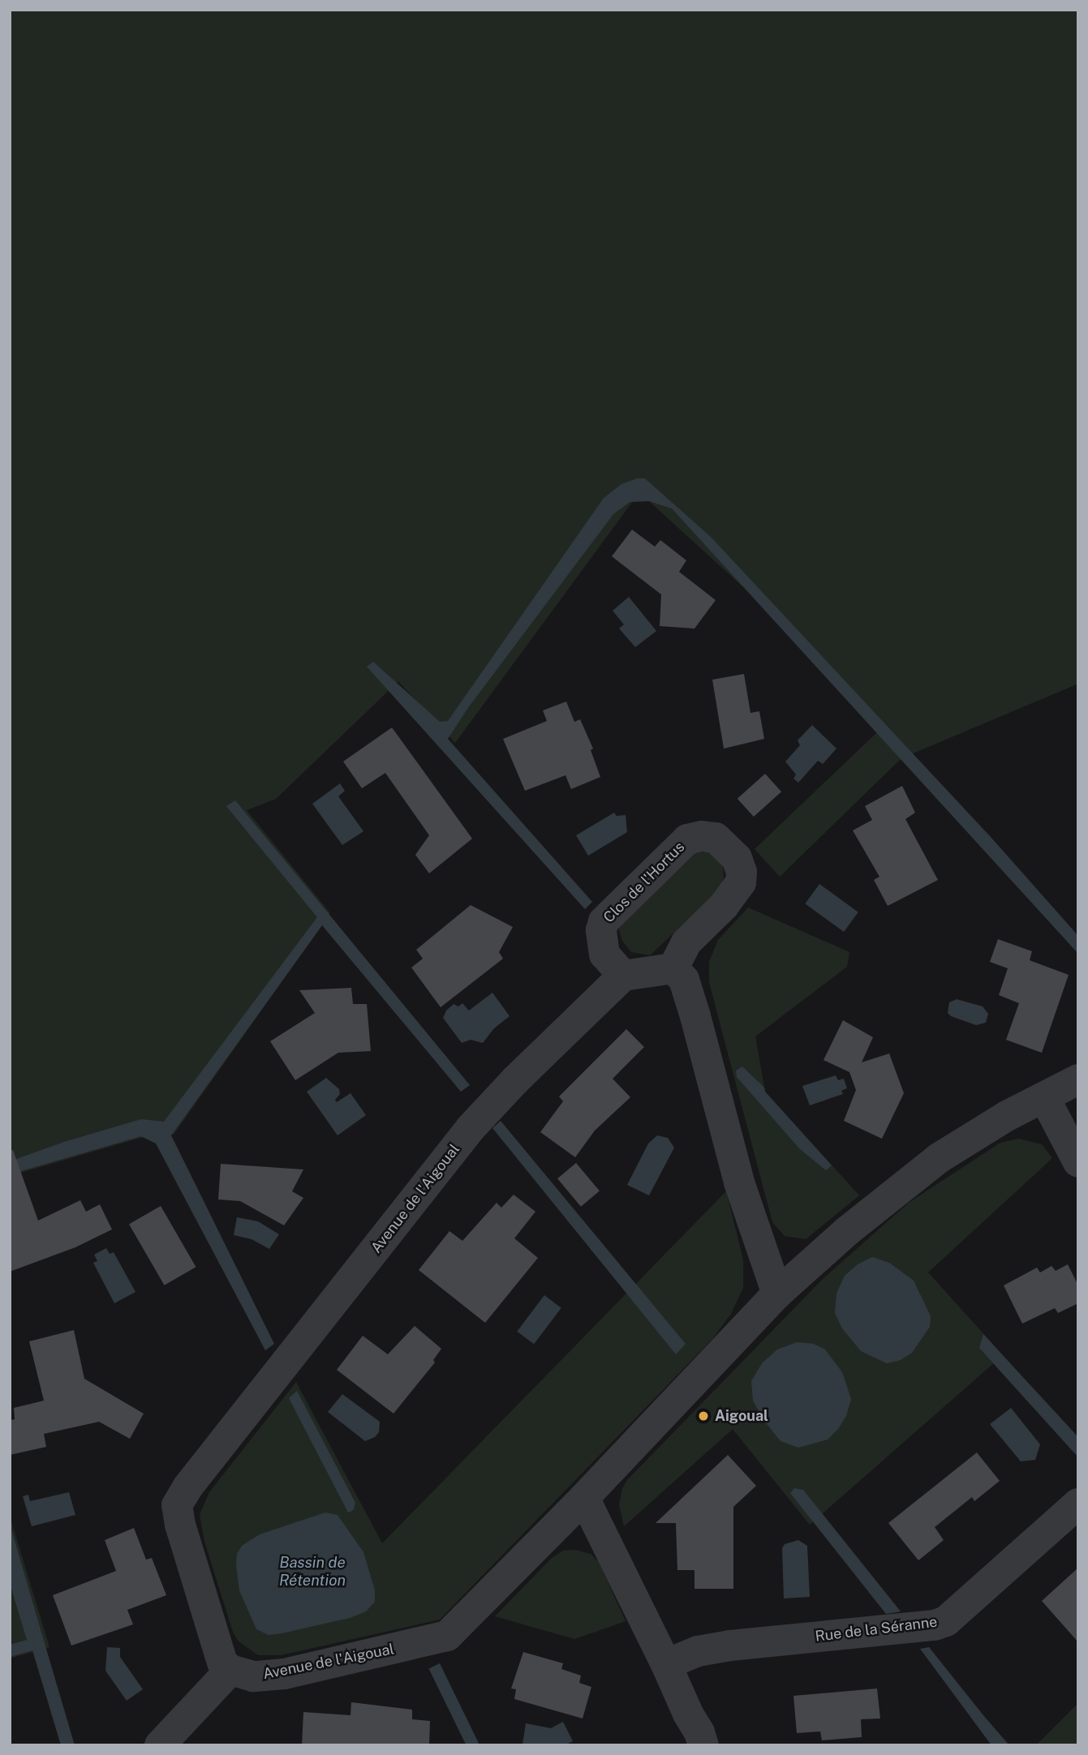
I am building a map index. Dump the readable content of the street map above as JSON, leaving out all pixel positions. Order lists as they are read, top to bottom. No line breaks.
{"streets":{"street":["Clos de l'Hortus","Avenue de l'Aigoual","Rue de la Séranne"]},"crossings":[["Clos de l'Hortus","Avenue de l'Aigoual"]],"water":["Bassin de Rétention"],"places":["Aigoual"]}
